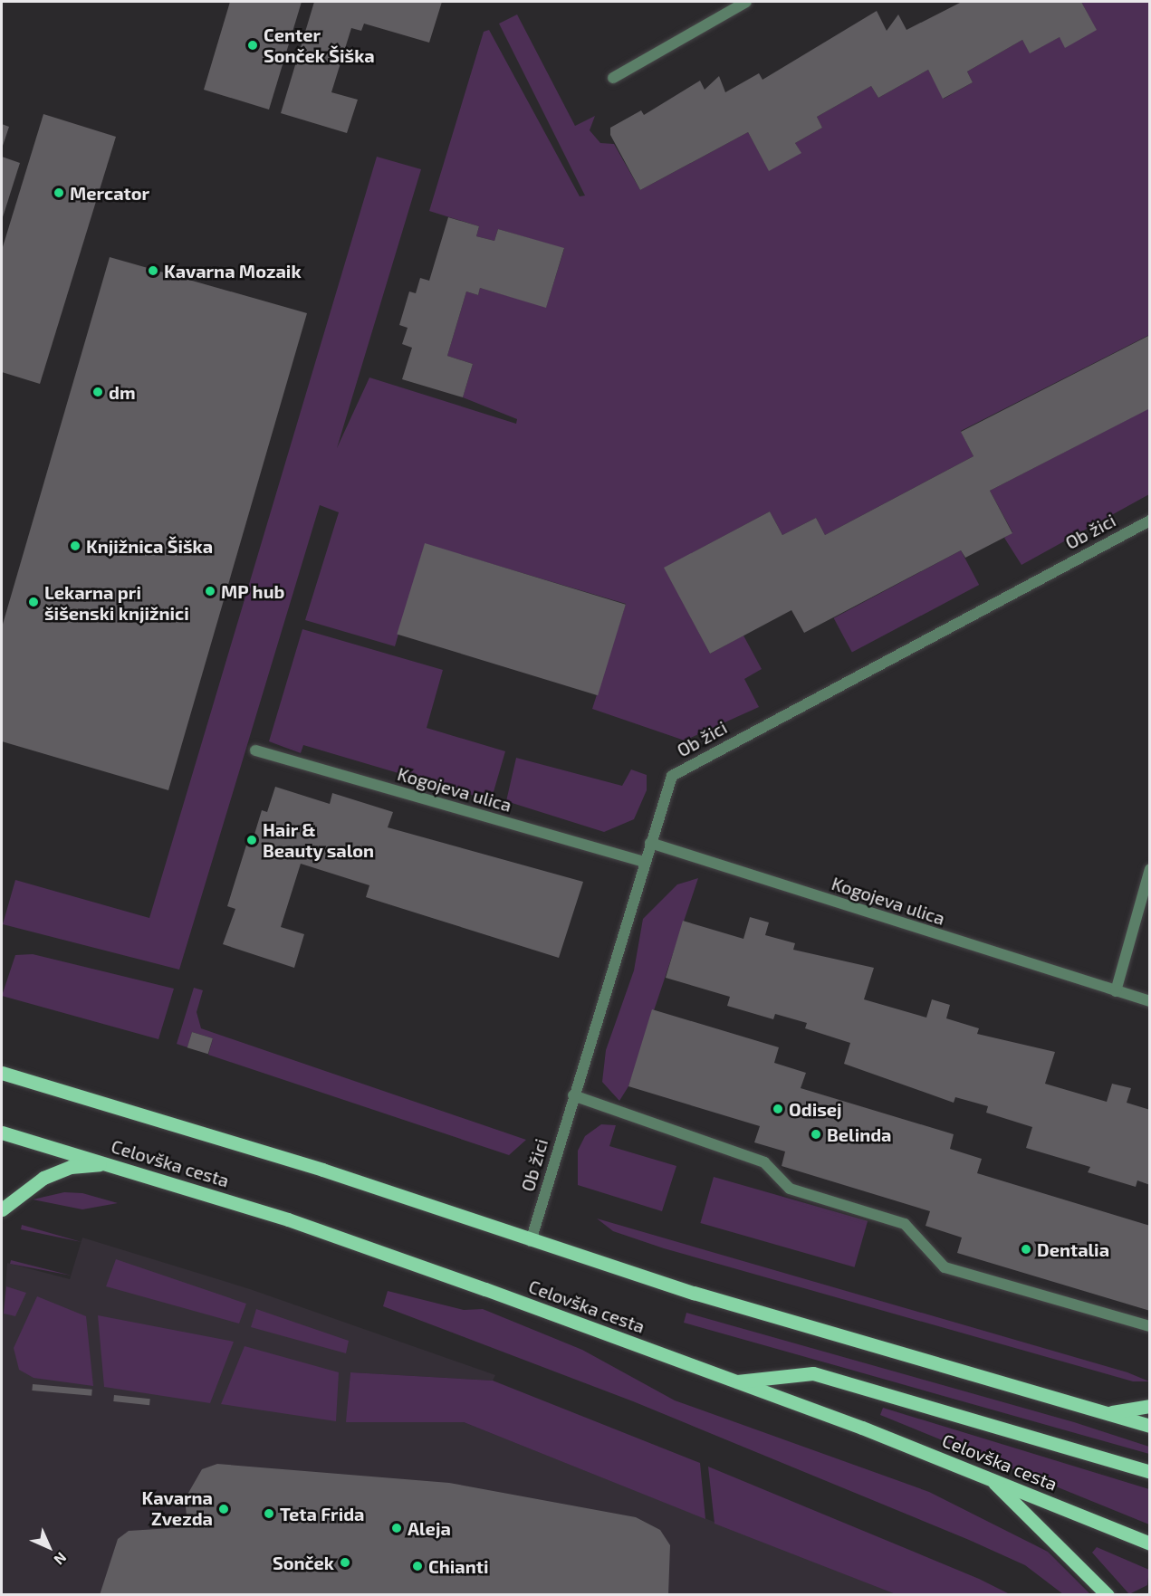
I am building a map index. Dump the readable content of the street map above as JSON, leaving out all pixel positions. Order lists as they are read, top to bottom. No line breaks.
{"streets":{"main road":["Celovška cesta"],"street":["Ob žici","Kogojeva ulica"]},"crossings":[["Ob žici","Kogojeva ulica"]],"places":["Center Sonček Šiška","Mercator","Kavarna Mozaik","dm","Knjižnica Šiška","MP hub","Lekarna pri šišenski knjižnici","Hair & Beauty salon","Odisej","Belinda","Dentalia","Kavarna Zvezda","Teta Frida","Aleja","Sonček","Chianti"],"north":"bottom right"}
